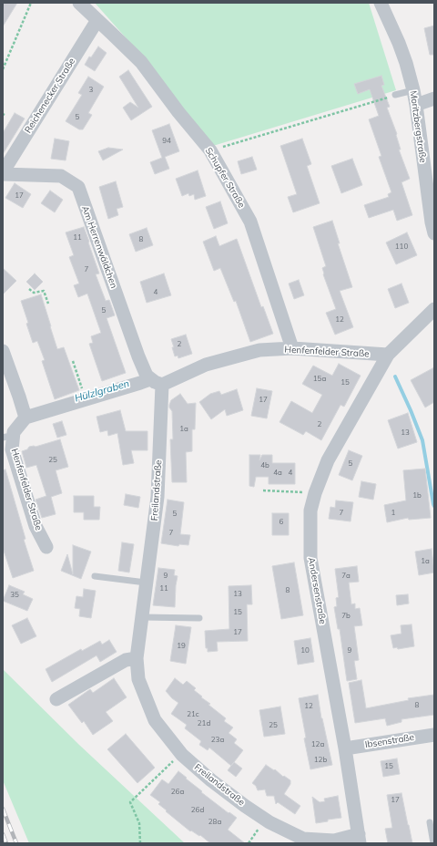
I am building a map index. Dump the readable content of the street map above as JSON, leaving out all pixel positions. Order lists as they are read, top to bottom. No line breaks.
{"streets":{"street":["Reichenecker Straße","Moritzbergstraße","Schupfer Straße","Am Herrenwäldchen","Henfenfelder Straße","Freilandstraße","Andersenstraße","Ibsenstraße"]},"crossings":[["Reichenecker Straße","Schupfer Straße"],["Reichenecker Straße","Am Herrenwäldchen"],["Schupfer Straße","Henfenfelder Straße"],["Am Herrenwäldchen","Henfenfelder Straße"],["Am Herrenwäldchen","Freilandstraße"],["Henfenfelder Straße","Freilandstraße"],["Henfenfelder Straße","Andersenstraße"],["Freilandstraße","Andersenstraße"],["Andersenstraße","Ibsenstraße"]],"water":["Hülzlgraben"],"house_numbers":["3","5","94","17","11","8","110","7","4","5","12","2","15a","15","17","2","1a","13","25","5","4b","4a","4","1b","7","1","5","6","7","1a","9","7a","11","8","13","35","15","7b","17","19","10","9","8","12","21c","21d","25","23a","12a","12b","15","26a","17","26d","28a"]}
